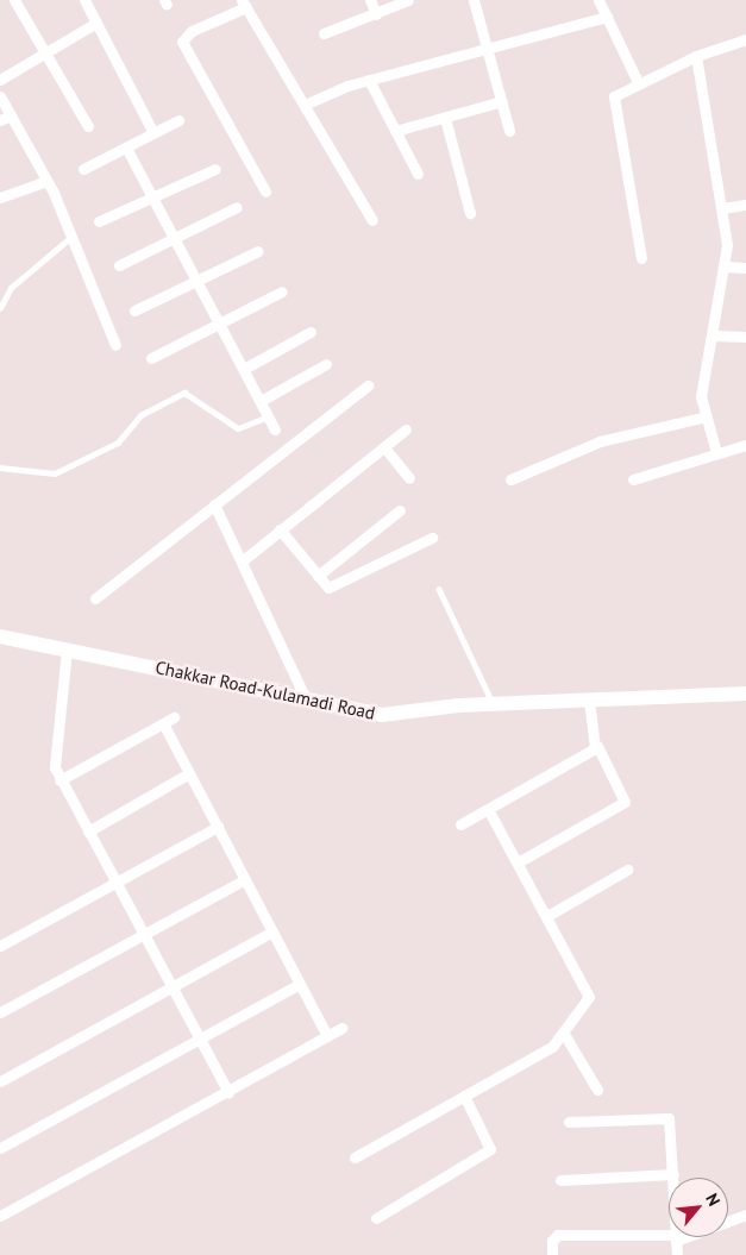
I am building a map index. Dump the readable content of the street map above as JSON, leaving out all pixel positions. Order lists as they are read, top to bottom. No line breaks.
{"streets":{"street":["Chakkar Road-Kulamadi Road"]},"north":"top right"}
